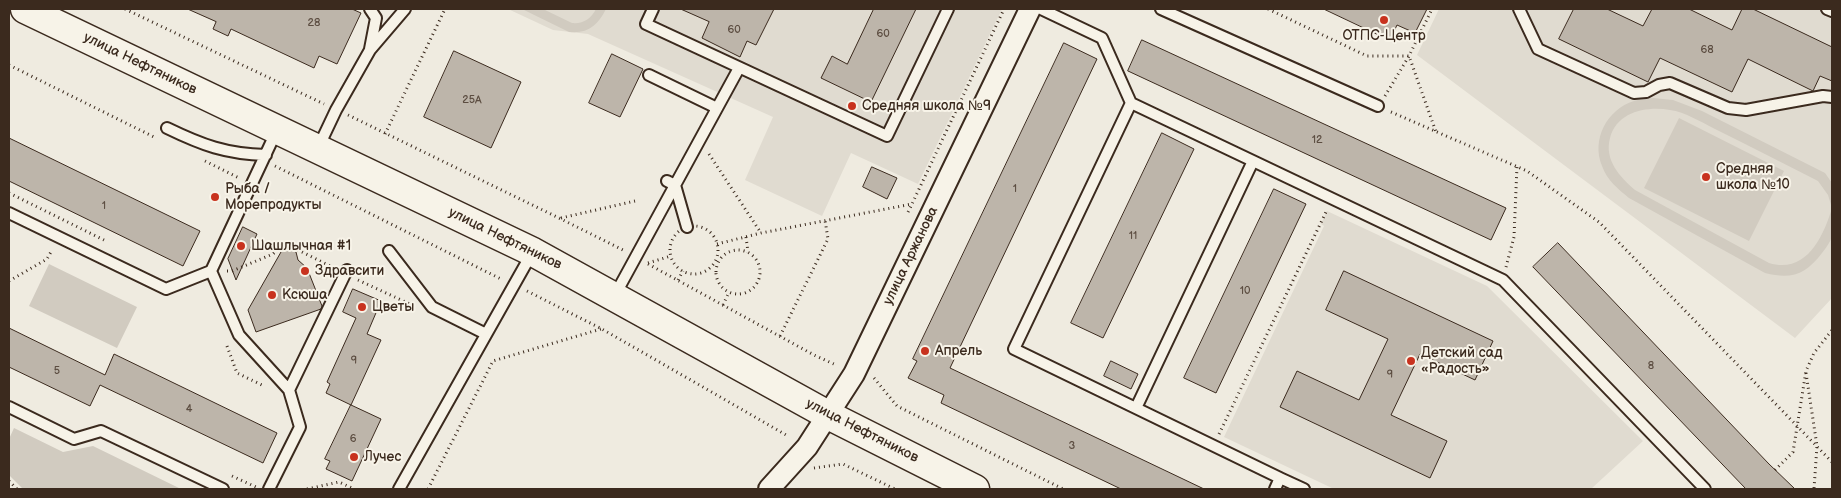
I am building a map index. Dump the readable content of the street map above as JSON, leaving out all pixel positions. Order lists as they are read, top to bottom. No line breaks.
{"streets":{"main road":["улица Нефтяников"],"street":["улица Аржанова"]},"crossings":[["улица Нефтяников","улица Аржанова"]],"places":["ОТПС-Центр","Средняя школа №9","Средняя школа №10","Рыба / Морепродукты","Шашлычная #1","Здравсити","Ксюша","Цветы","Апрель","Детский сад «Радость»","Лучес"],"house_numbers":["28","60","60","68","25А","12","1","1","11","10","9","8","5","9","4","6","3"]}
